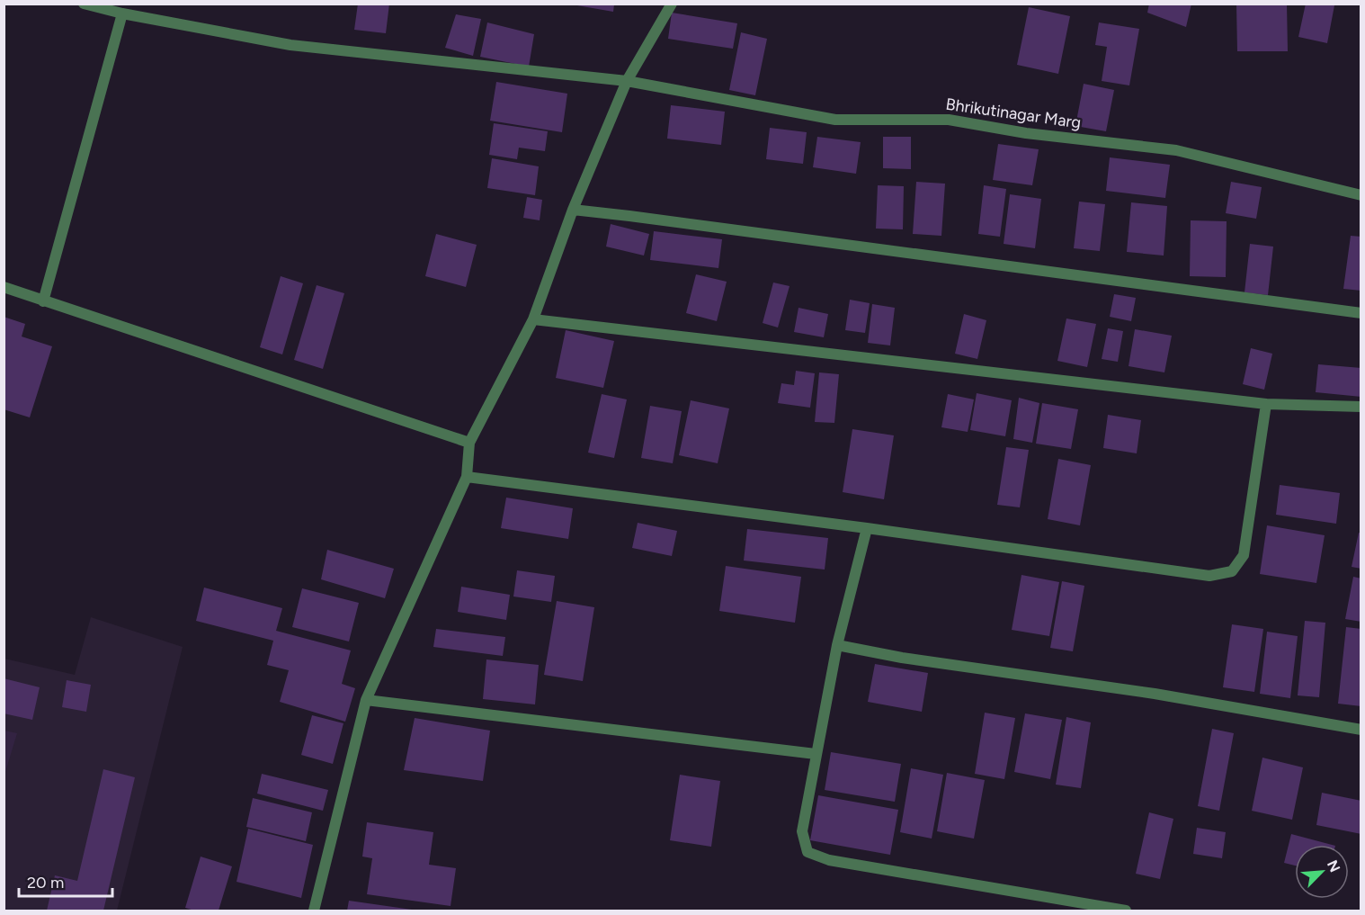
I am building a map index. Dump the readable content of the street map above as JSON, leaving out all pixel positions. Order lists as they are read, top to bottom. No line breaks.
{"streets":{"street":["Bhrikutinagar Marg"]},"scale_bar":"20 m","north":"top right"}
